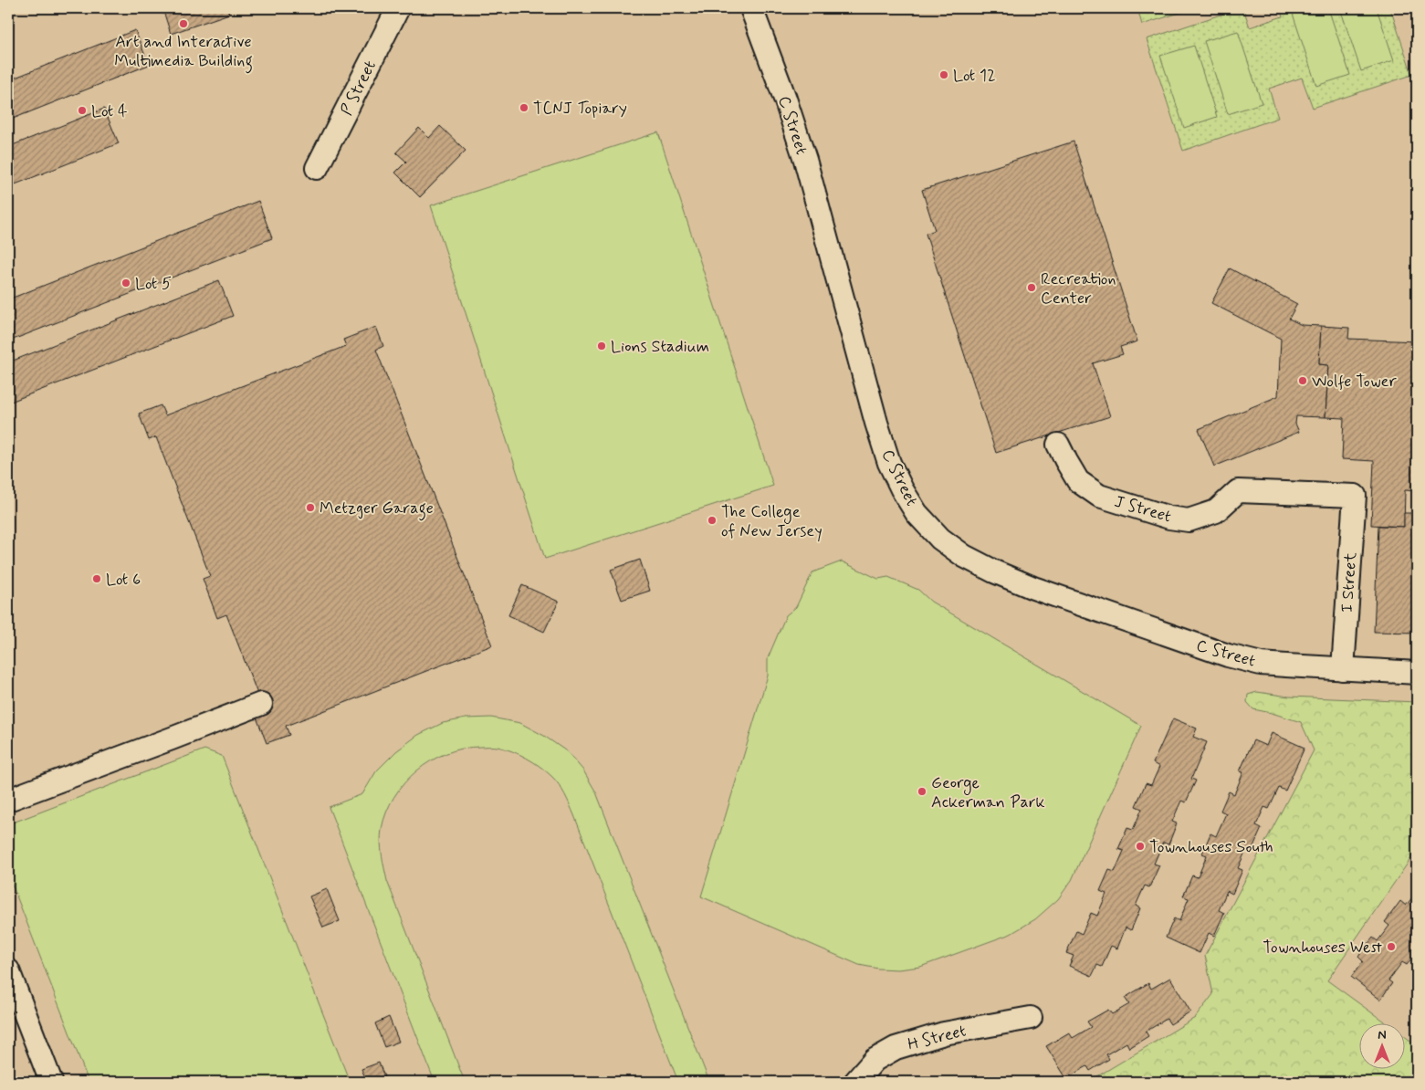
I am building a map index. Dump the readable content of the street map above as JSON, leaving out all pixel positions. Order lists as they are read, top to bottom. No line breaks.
{"streets":{"street":["P Street","C Street","J Street","I Street","H Street"]},"crossings":[["C Street","I Street"],["J Street","I Street"]],"places":["Art and Interactive Multimedia Building","Lot 12","TCNJ Topiary","Lot 4","Lot 5","Recreation Center","Lions Stadium","Wolfe Tower","Metzger Garage","The College of New Jersey","Lot 6","George Ackerman Park","Townhouses South","Townhouses West"],"north":"top"}
